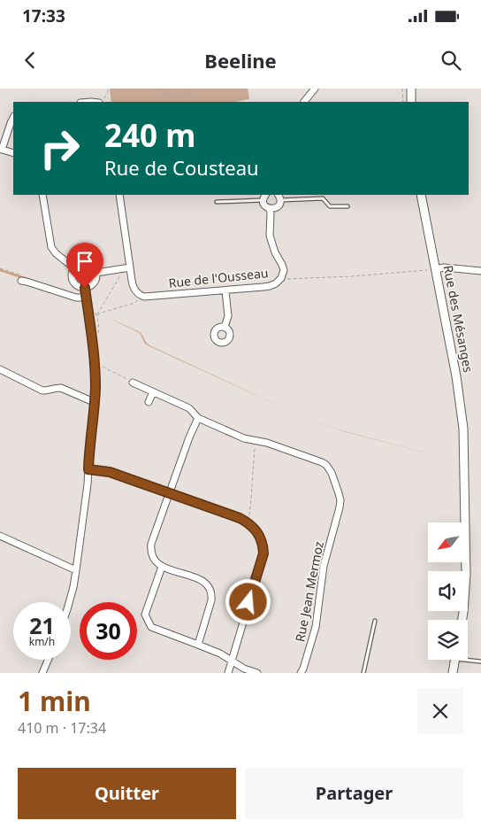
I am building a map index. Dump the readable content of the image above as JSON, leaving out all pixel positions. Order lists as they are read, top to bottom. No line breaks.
{"streets":{"main road":["Rue des Mésanges"],"street":["Rue de l'Ousseau","Rue Jean Mermoz"]},"north":"bottom left","page":{"status":"17:33","header":"Beeline","turn":["240 m","Rue de Cousteau"],"speed":"21 km/h","limit":"30","heading":["1 min","410 m · 17:34"],"buttons":["Quitter","Partager"]}}
